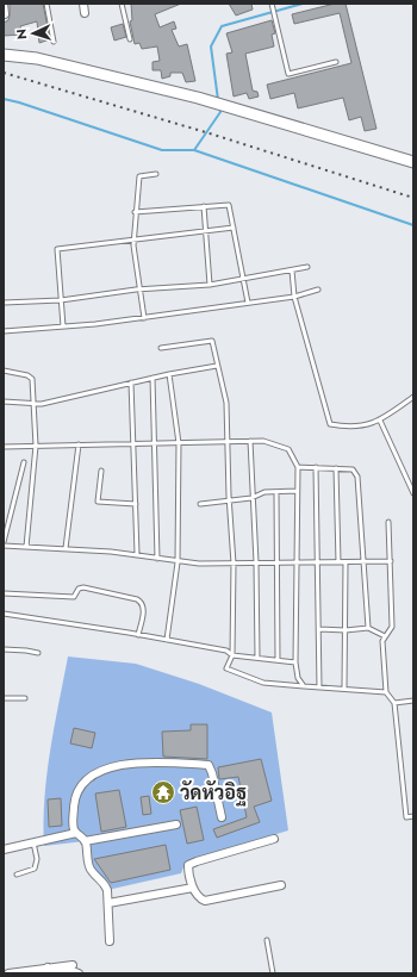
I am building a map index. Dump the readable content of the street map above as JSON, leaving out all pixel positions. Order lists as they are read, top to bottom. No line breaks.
{"places":{"temple":["วัดหัวอิฐ"]},"north":"left"}
